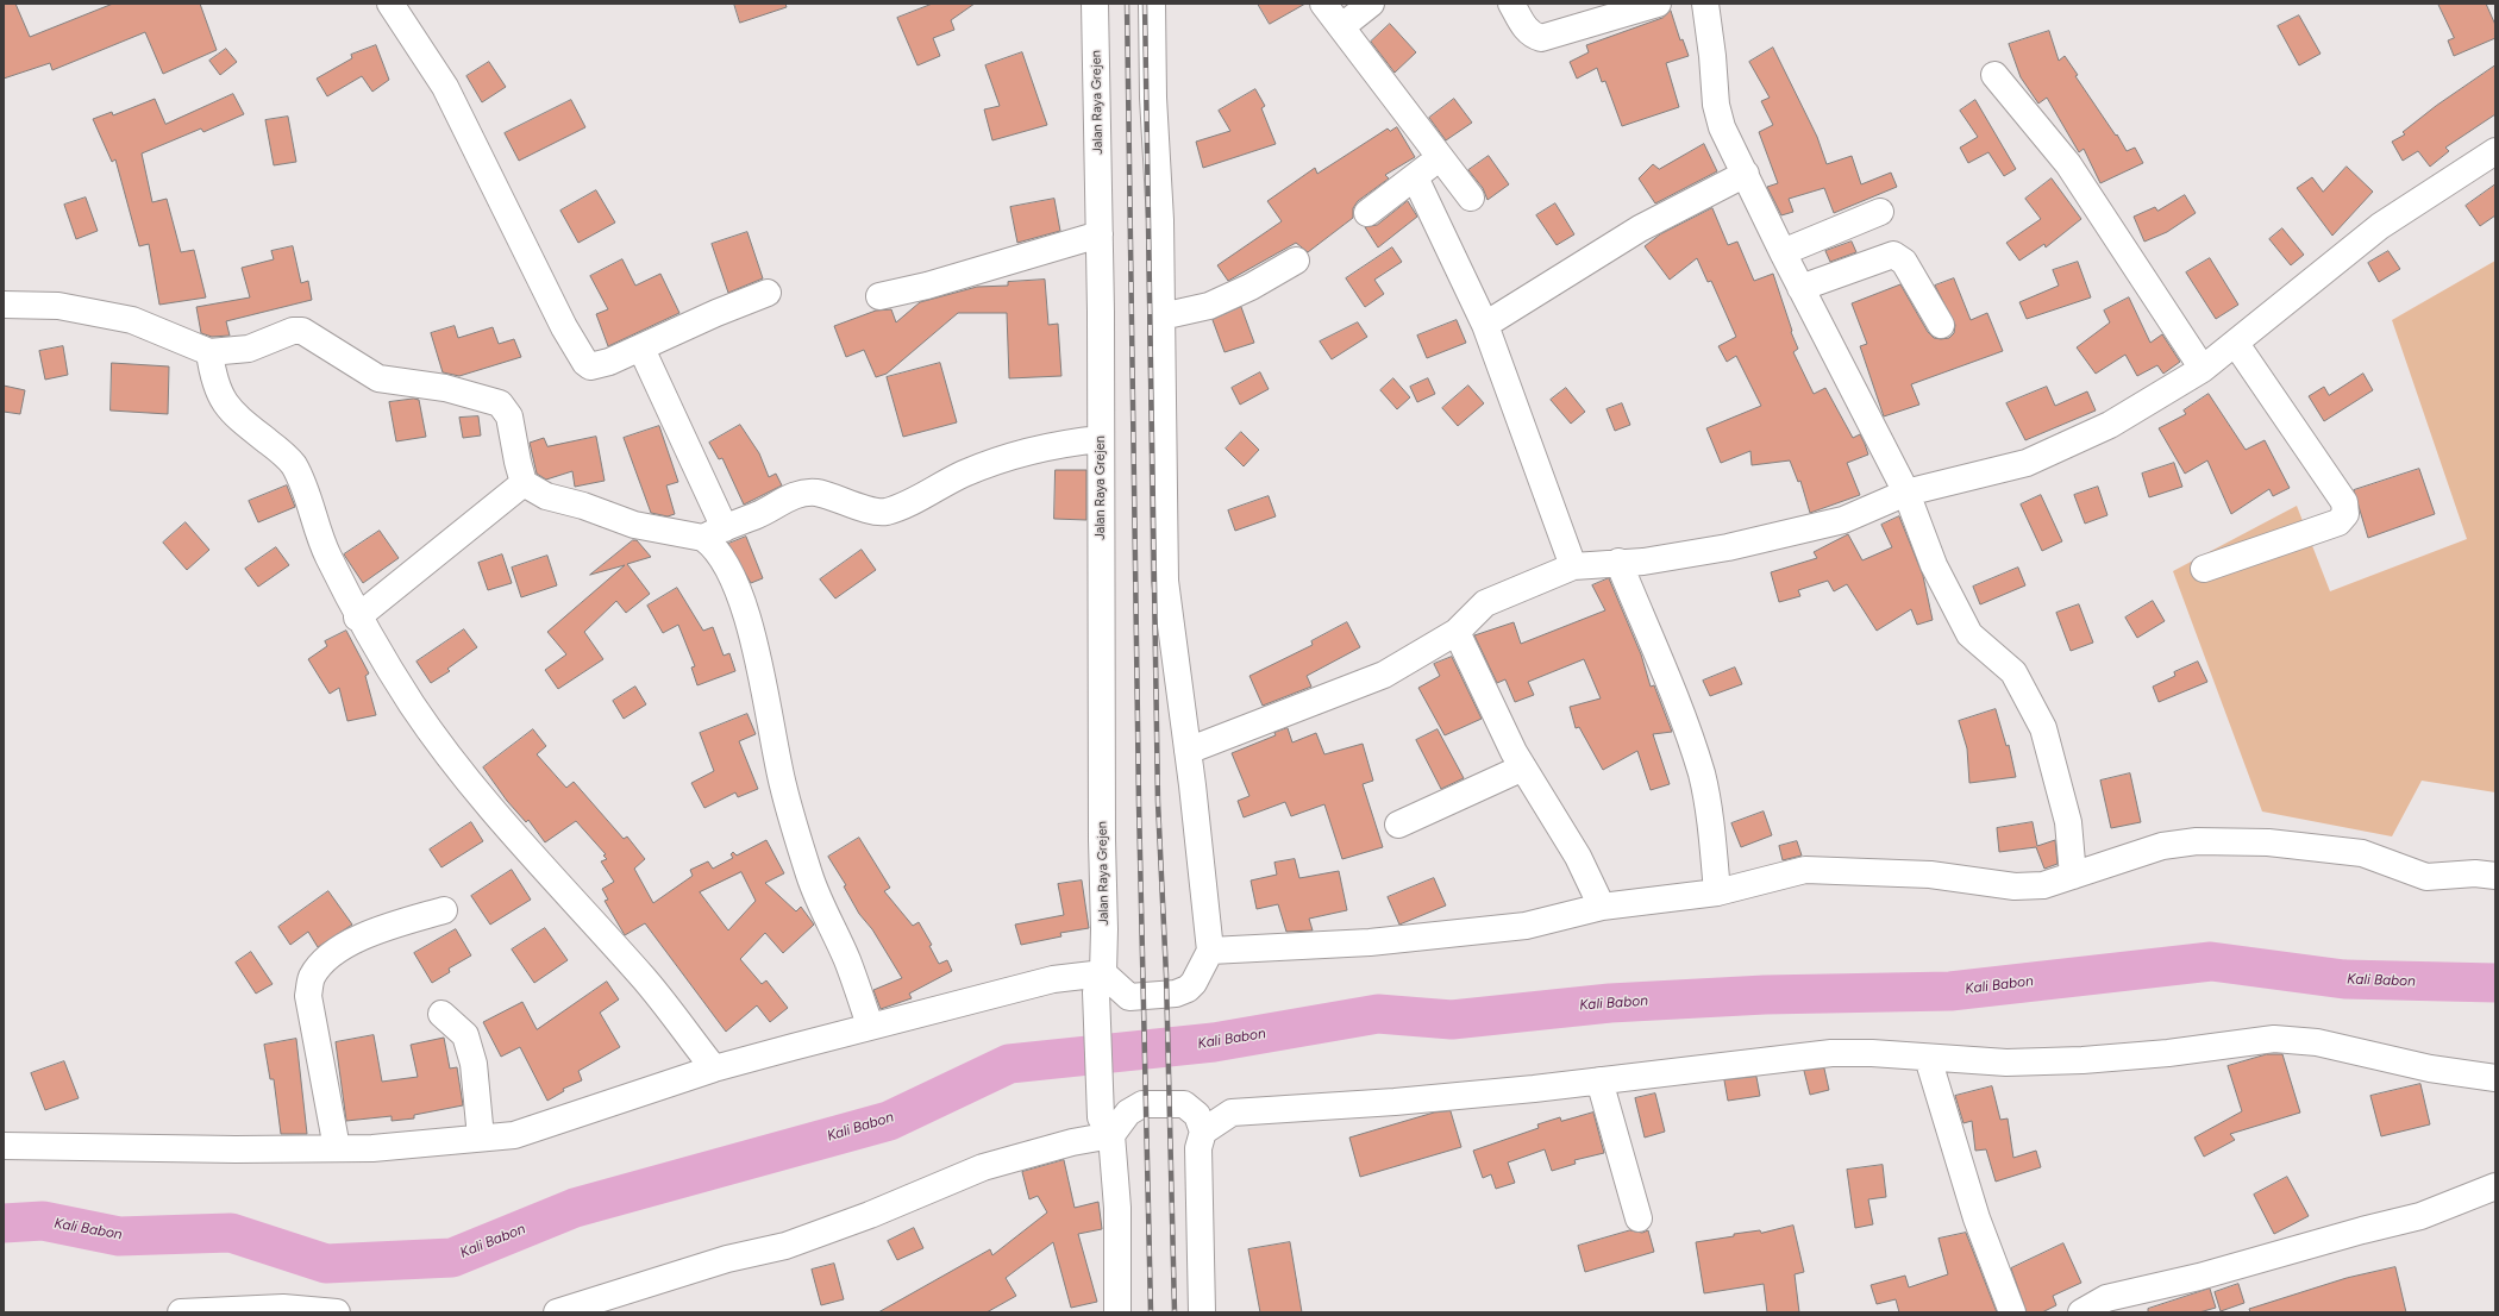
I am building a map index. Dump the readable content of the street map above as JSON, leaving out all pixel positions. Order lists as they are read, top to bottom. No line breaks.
{"streets":{"street":["Jalan Raya Grejen"]},"water":["Kali Babon"]}
